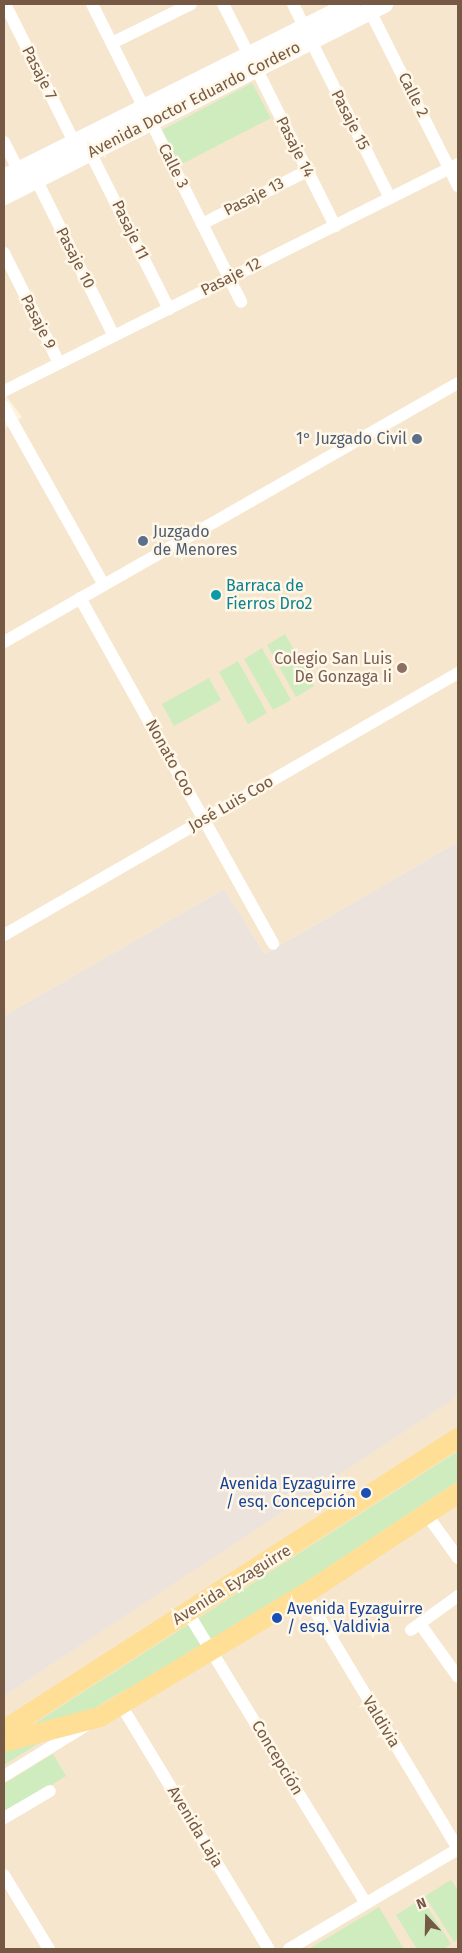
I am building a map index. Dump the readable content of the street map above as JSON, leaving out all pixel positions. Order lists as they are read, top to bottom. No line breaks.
{"streets":{"main road":["Avenida Eyzaguirre"],"street":["Pasaje 7","Calle 2","Avenida Doctor Eduardo Cordero","Pasaje 15","Pasaje 14","Calle 3","Pasaje 13","Pasaje 11","Pasaje 10","Pasaje 12","Pasaje 9","Nonato Coo","José Luis Coo","Valdivia","Concepción","Avenida Laja"]},"crossings":[["Pasaje 7","Avenida Doctor Eduardo Cordero"],["Calle 2","Avenida Doctor Eduardo Cordero"],["Calle 2","Pasaje 12"],["Avenida Doctor Eduardo Cordero","Pasaje 15"],["Avenida Doctor Eduardo Cordero","Pasaje 14"],["Avenida Doctor Eduardo Cordero","Calle 3"],["Avenida Doctor Eduardo Cordero","Pasaje 11"],["Avenida Doctor Eduardo Cordero","Pasaje 10"],["Pasaje 15","Pasaje 12"],["Pasaje 14","Pasaje 13"],["Pasaje 14","Pasaje 12"],["Calle 3","Pasaje 13"],["Calle 3","Pasaje 12"],["Pasaje 11","Pasaje 12"],["Pasaje 10","Pasaje 12"],["Pasaje 12","Pasaje 9"],["Nonato Coo","José Luis Coo"],["Avenida Eyzaguirre","Concepción"]],"places":["1° Juzgado Civil","Juzgado de Menores","Barraca de Fierros Dro2","Colegio San Luis De Gonzaga Ii","Avenida Eyzaguirre / esq. Concepción","Avenida Eyzaguirre / esq. Valdivia"],"north":"top"}
